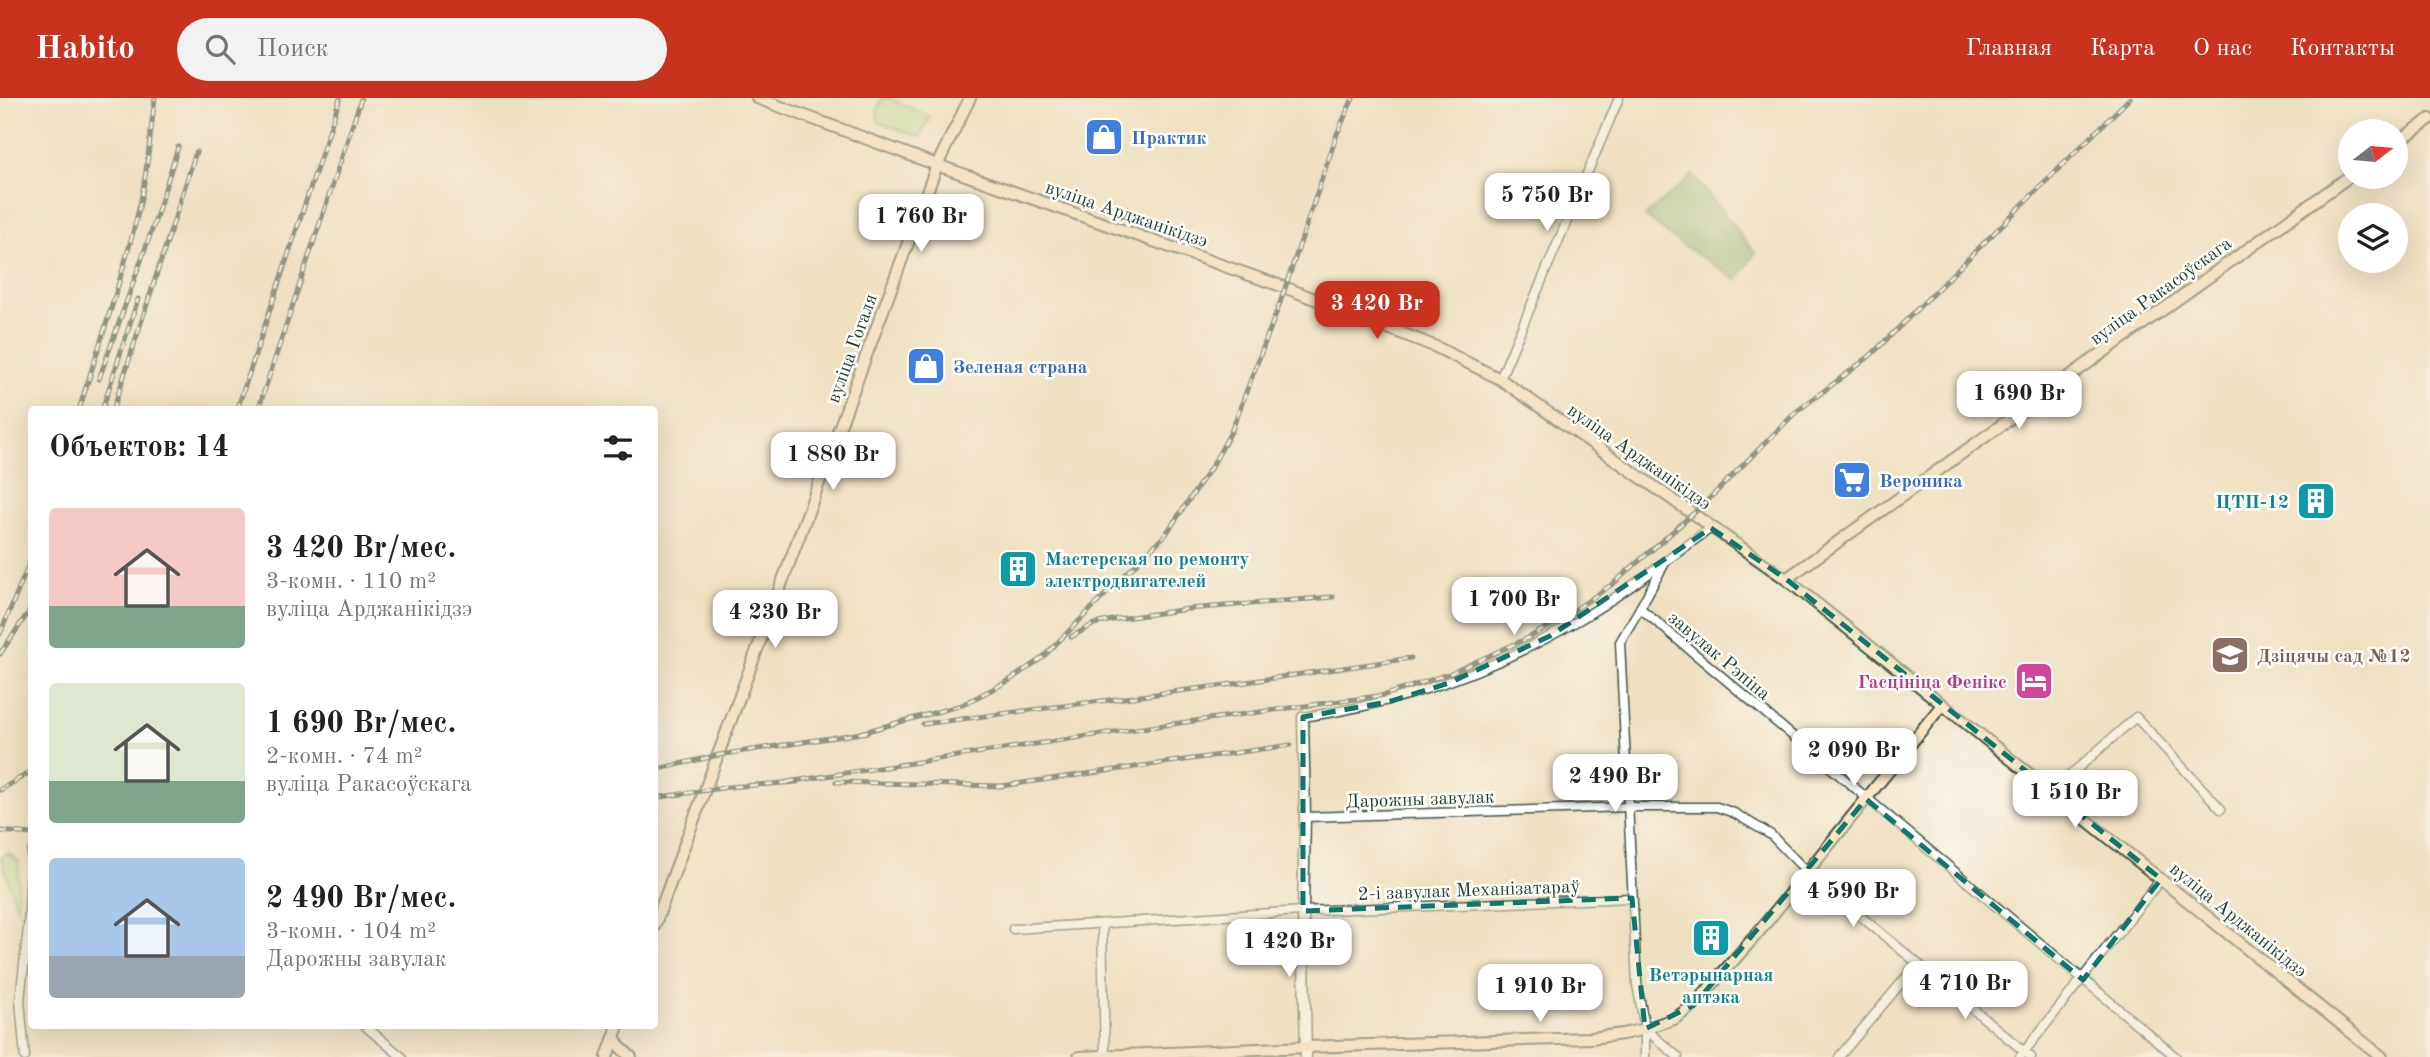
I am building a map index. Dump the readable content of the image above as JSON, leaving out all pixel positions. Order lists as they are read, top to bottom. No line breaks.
{"streets":{"main road":["вуліца Арджанікідзэ","вуліца Ракасоўскага","вуліца Гогаля"],"street":["завулак Рэпіна","Дарожны завулак","2-і завулак Механізатараў"]},"crossings":[["вуліца Арджанікідзэ","вуліца Ракасоўскага"],["вуліца Арджанікідзэ","вуліца Гогаля"]],"places":{"shop":["Практик","Зеленая страна"],"supermarket":["Вероника"],"building":["ЦТП-12","Мастерская по ремонту электродвигателей","Ветэрынарная аптэка"],"school or university":["Дзіцячы сад №12"],"hotel":["Гасцініца Фенікс"]},"north":"right","page":{"header":"Habito","search":"Поиск","nav":["Главная","Карта","О нас","Контакты"],"price":["5 750 Br","1 760 Br","3 420 Br","1 690 Br","1 880 Br","1 700 Br","4 230 Br","2 090 Br","2 490 Br","1 510 Br","4 590 Br","1 420 Br","4 710 Br","1 910 Br"],"heading":"Объектов: 14","list":[{"name":"3 420 Br/мес.","note":"3-комн. · 110 m² · вуліца Арджанікідзэ"},{"name":"1 690 Br/мес.","note":"2-комн. · 74 m² · вуліца Ракасоўскага"},{"name":"2 490 Br/мес.","note":"3-комн. · 104 m² · Дарожны завулак"}]}}
